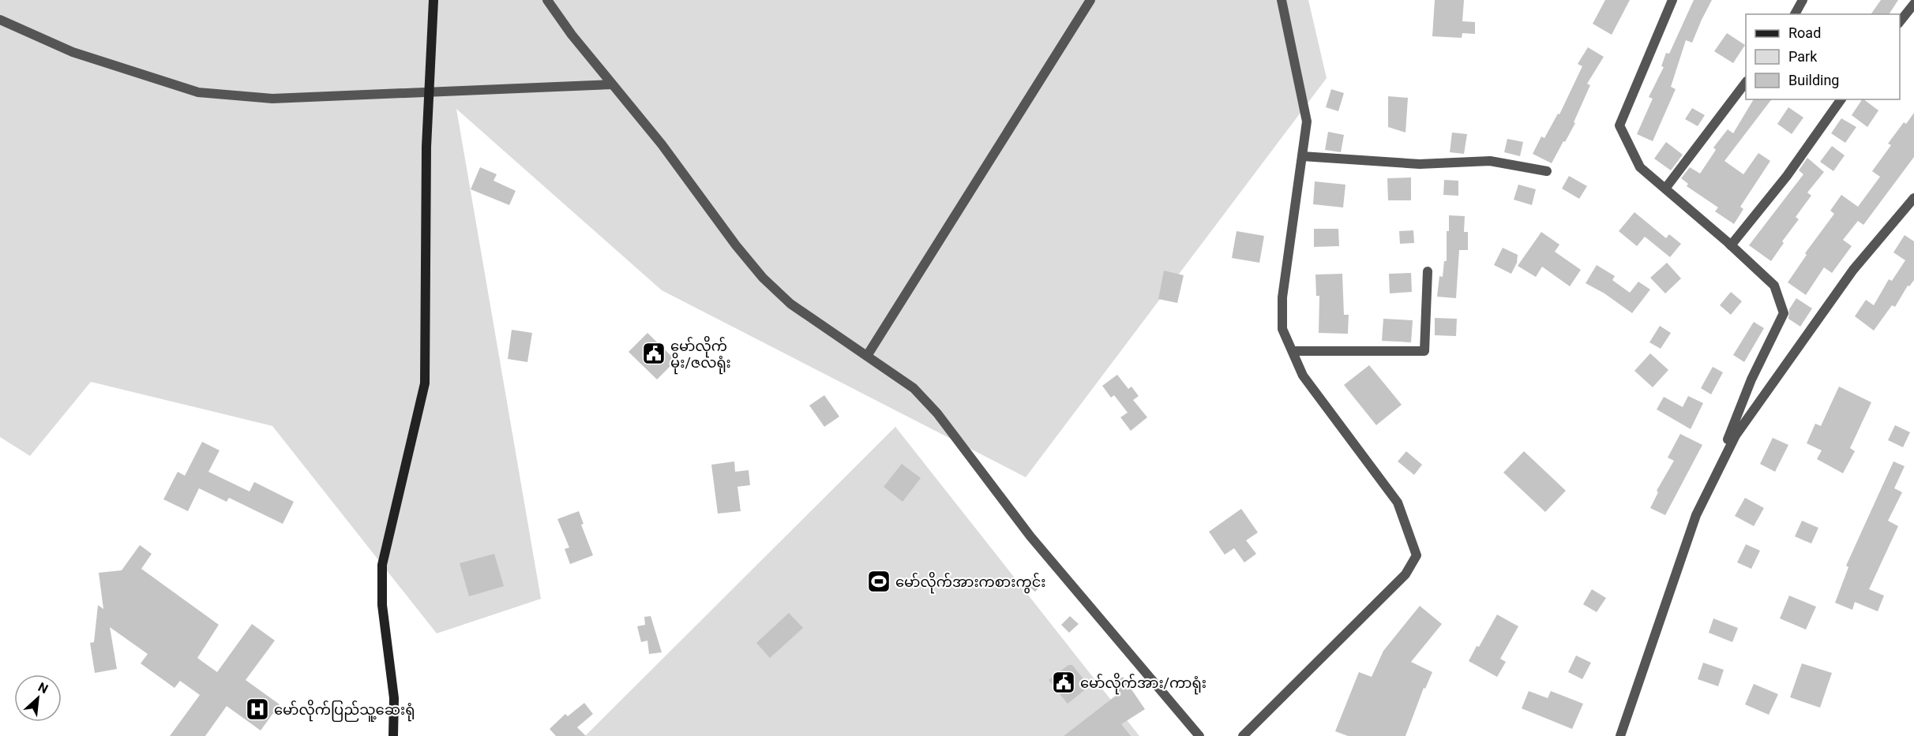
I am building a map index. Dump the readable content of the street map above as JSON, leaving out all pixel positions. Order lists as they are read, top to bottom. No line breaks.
{"places":{"public building":["မော်လိုက် မိုး/ဇလရုံး","မော်လိုက်အား/ကာရုံး"],"sports":["မော်လိုက်အားကစားကွင်း"],"hospital":["မော်လိုက်ပြည်သူ့ဆေးရုံ"]},"legend":["Road","Park","Building"],"north":"top right"}
